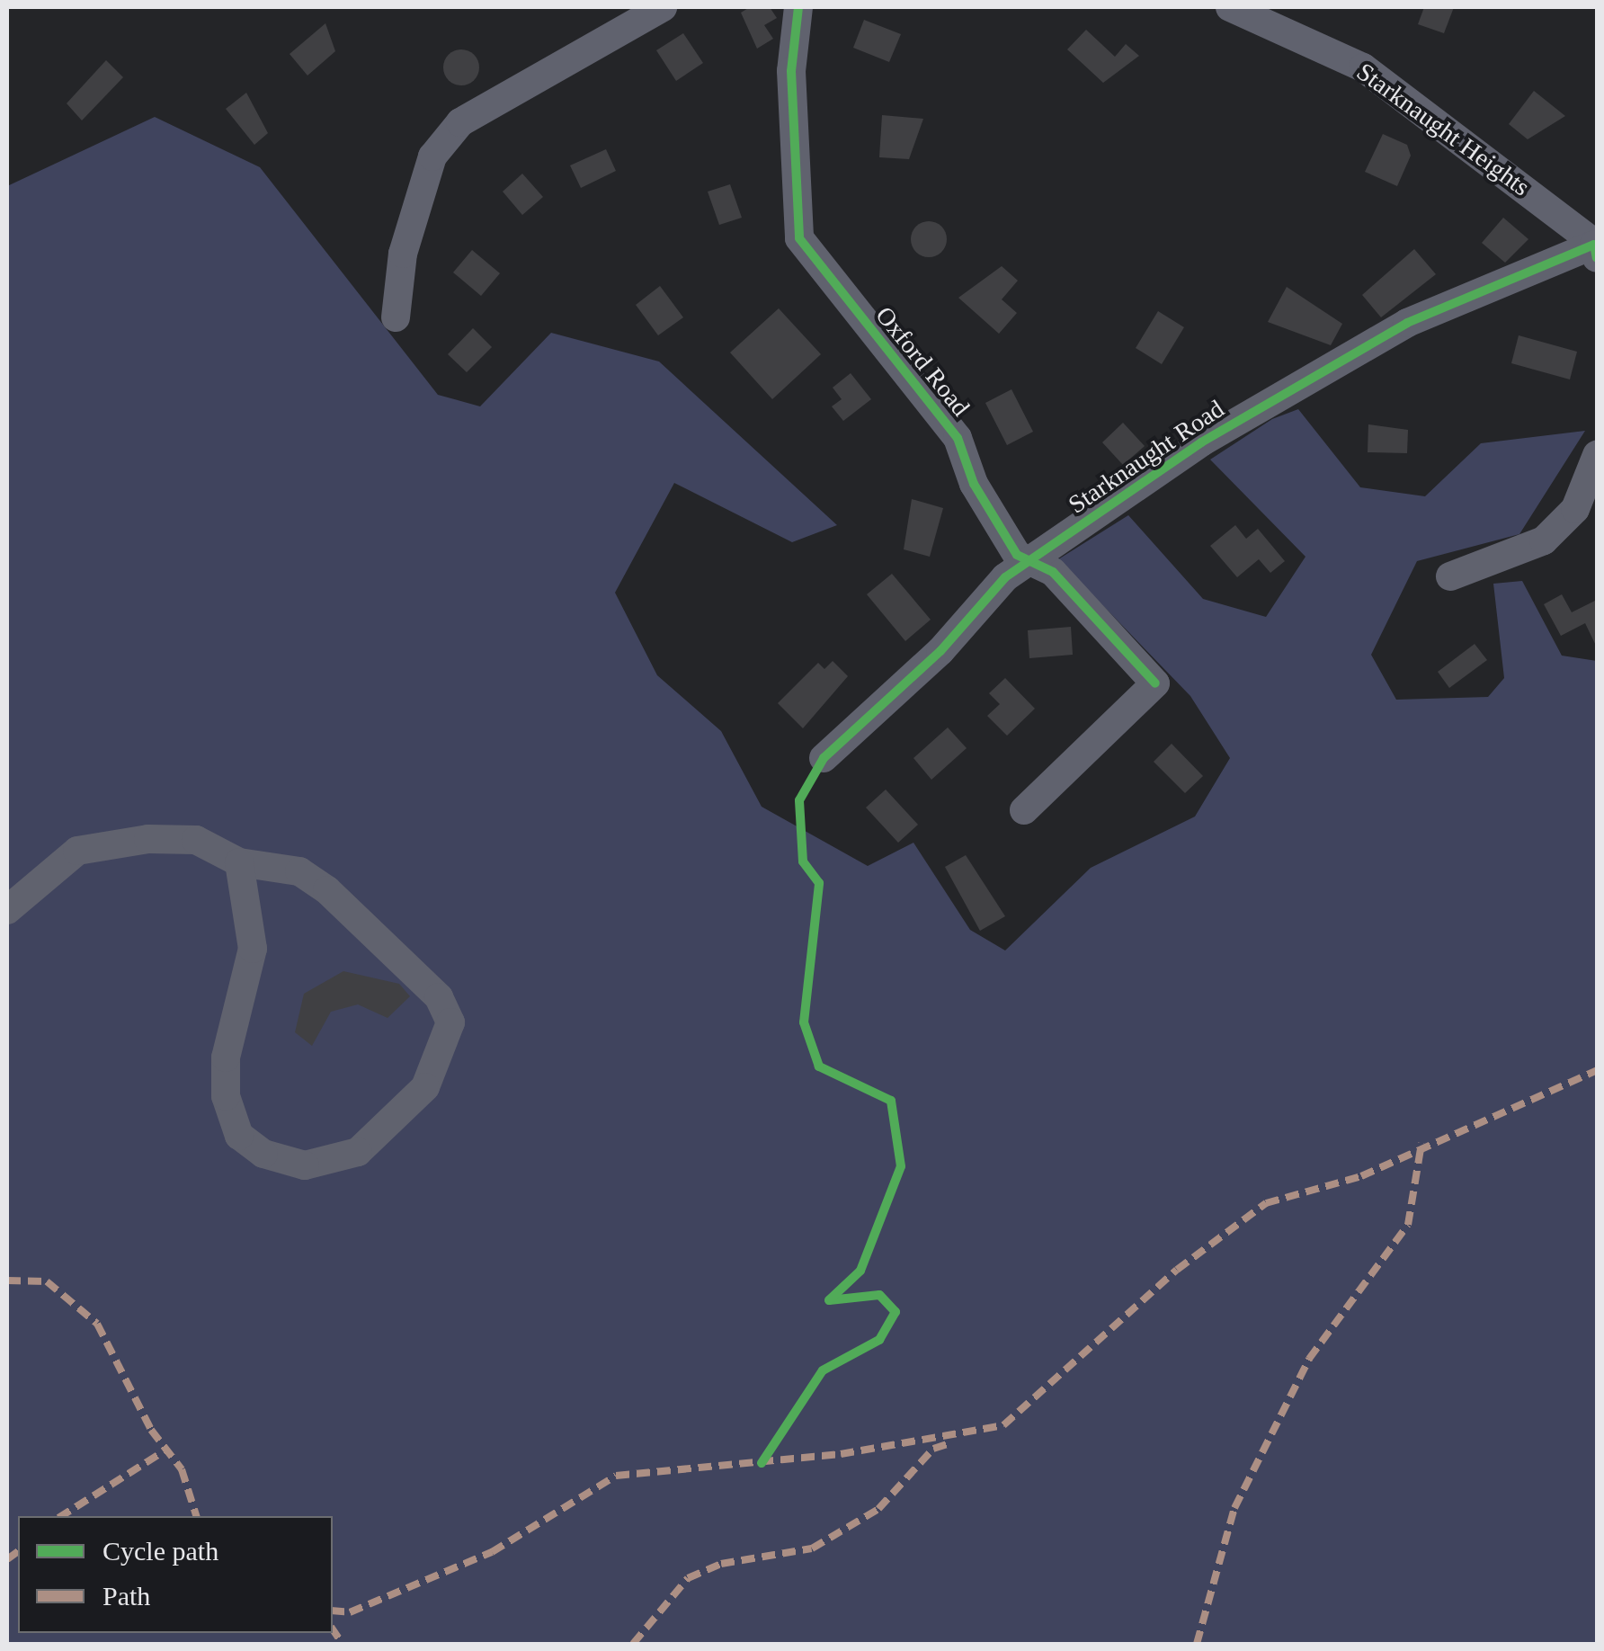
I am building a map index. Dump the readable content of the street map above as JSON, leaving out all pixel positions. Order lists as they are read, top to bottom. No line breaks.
{"streets":{"street":["Starknaught Heights","Oxford Road","Starknaught Road"]},"crossings":[["Starknaught Heights","Starknaught Road"],["Oxford Road","Starknaught Road"]],"legend":["Cycle path","Path"]}
